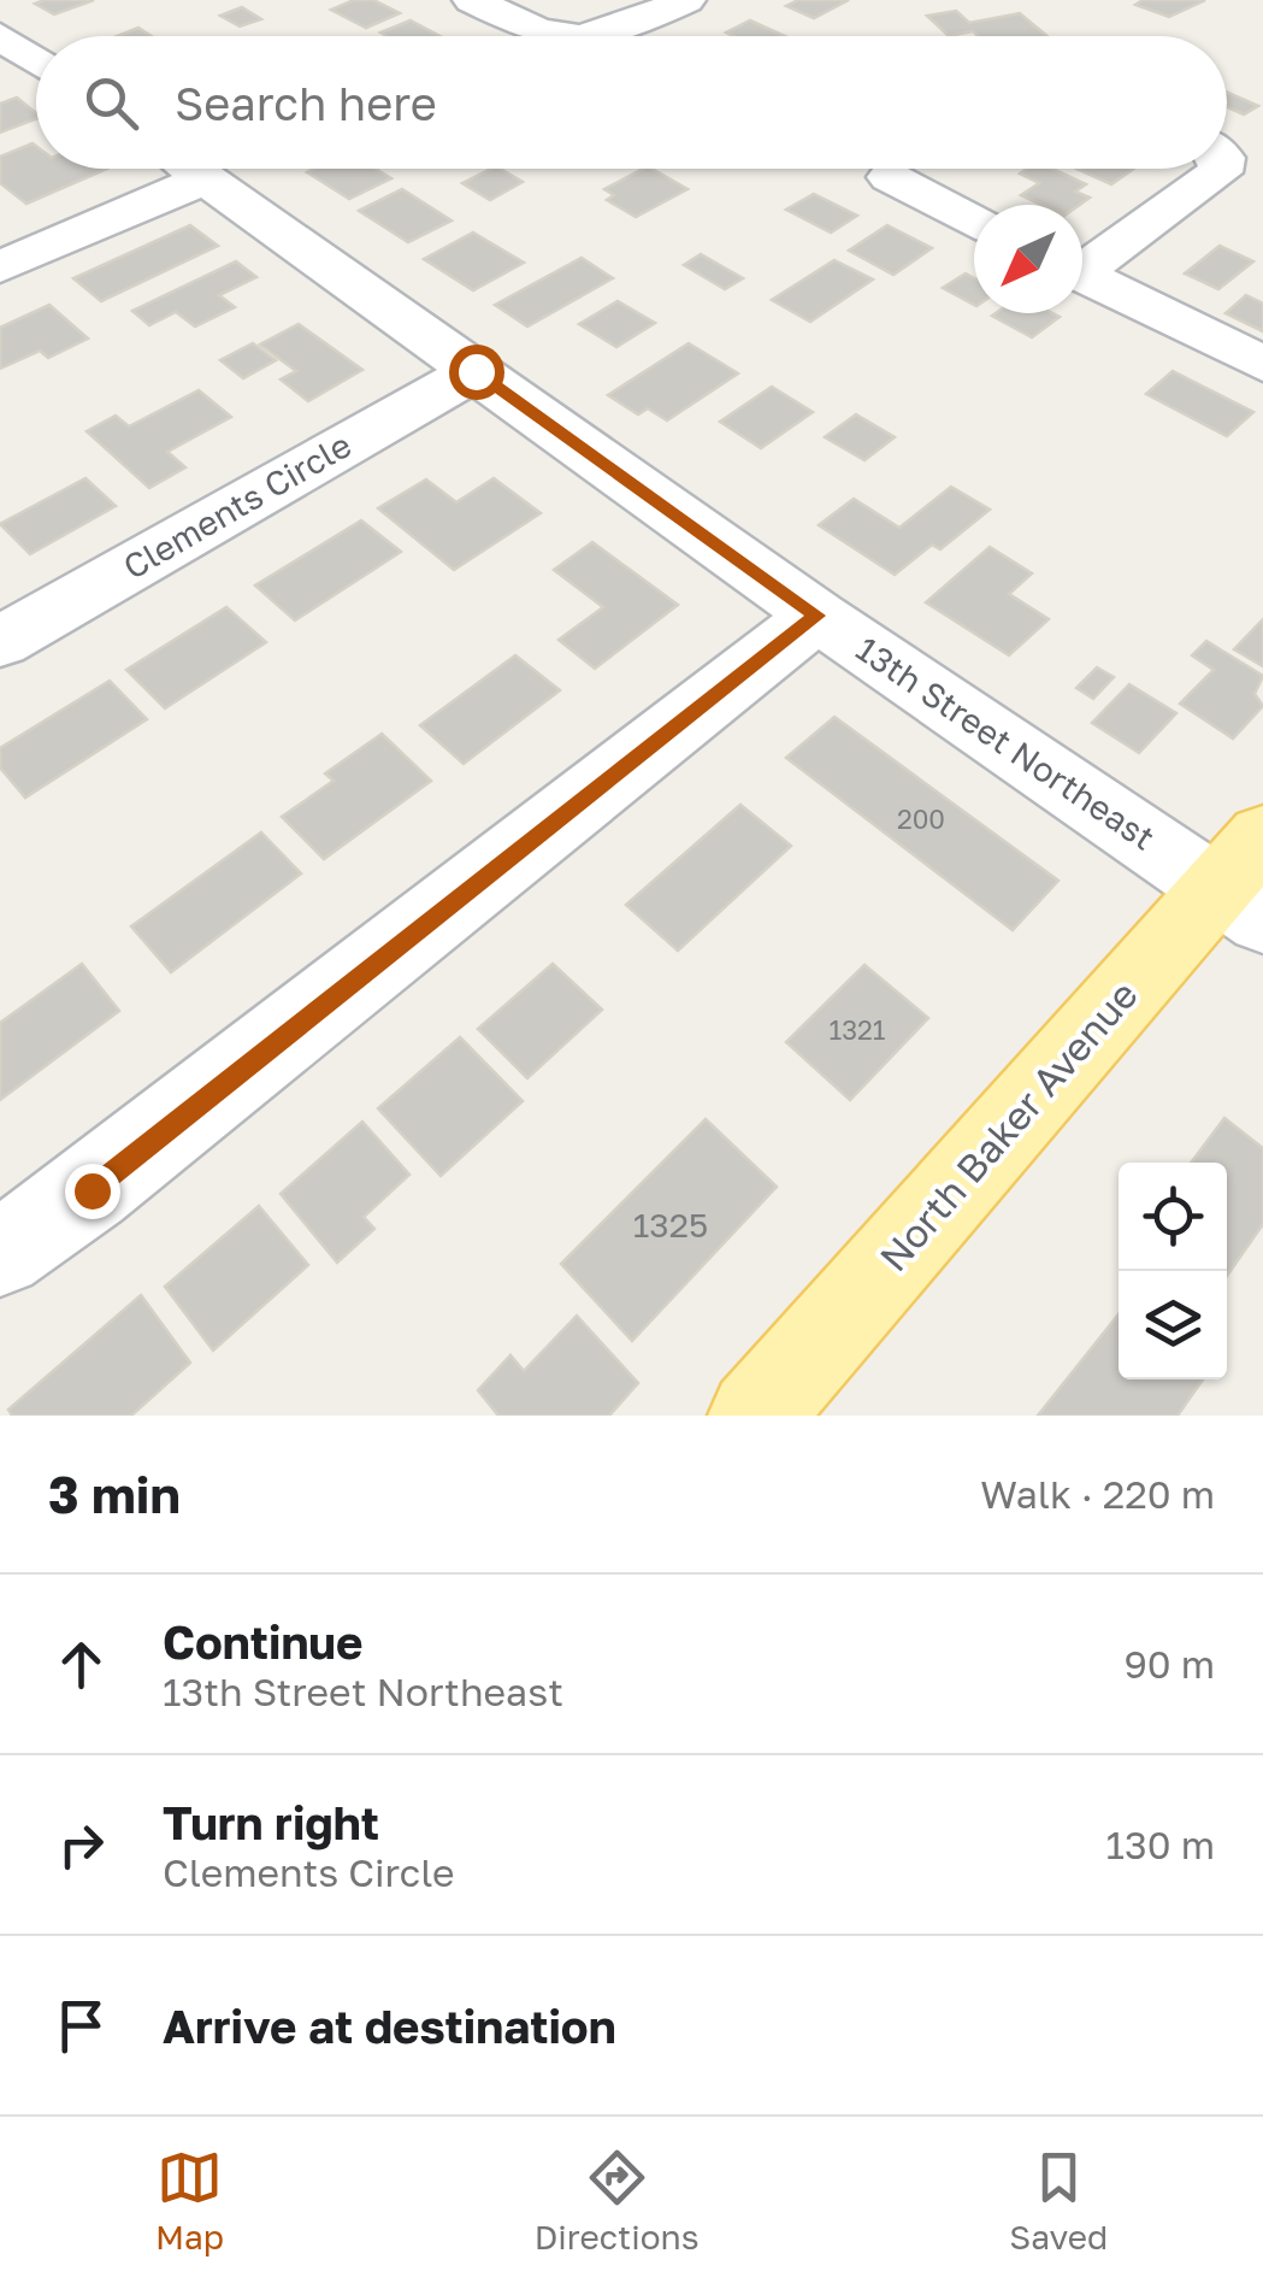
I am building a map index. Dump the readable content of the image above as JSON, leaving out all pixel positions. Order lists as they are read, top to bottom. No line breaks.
{"streets":{"main road":["North Baker Avenue"],"street":["Clements Circle","13th Street Northeast"]},"crossings":[["Clements Circle","13th Street Northeast"],["13th Street Northeast","North Baker Avenue"]],"house_numbers":["200","1321","1325"],"north":"bottom left","page":{"search":"Search here","heading":["3 min","Walk · 220 m"],"list":[["Continue","13th Street Northeast","90 m"],["Turn right","Clements Circle","130 m"],"Arrive at destination"],"nav":["Map","Directions","Saved"]}}
